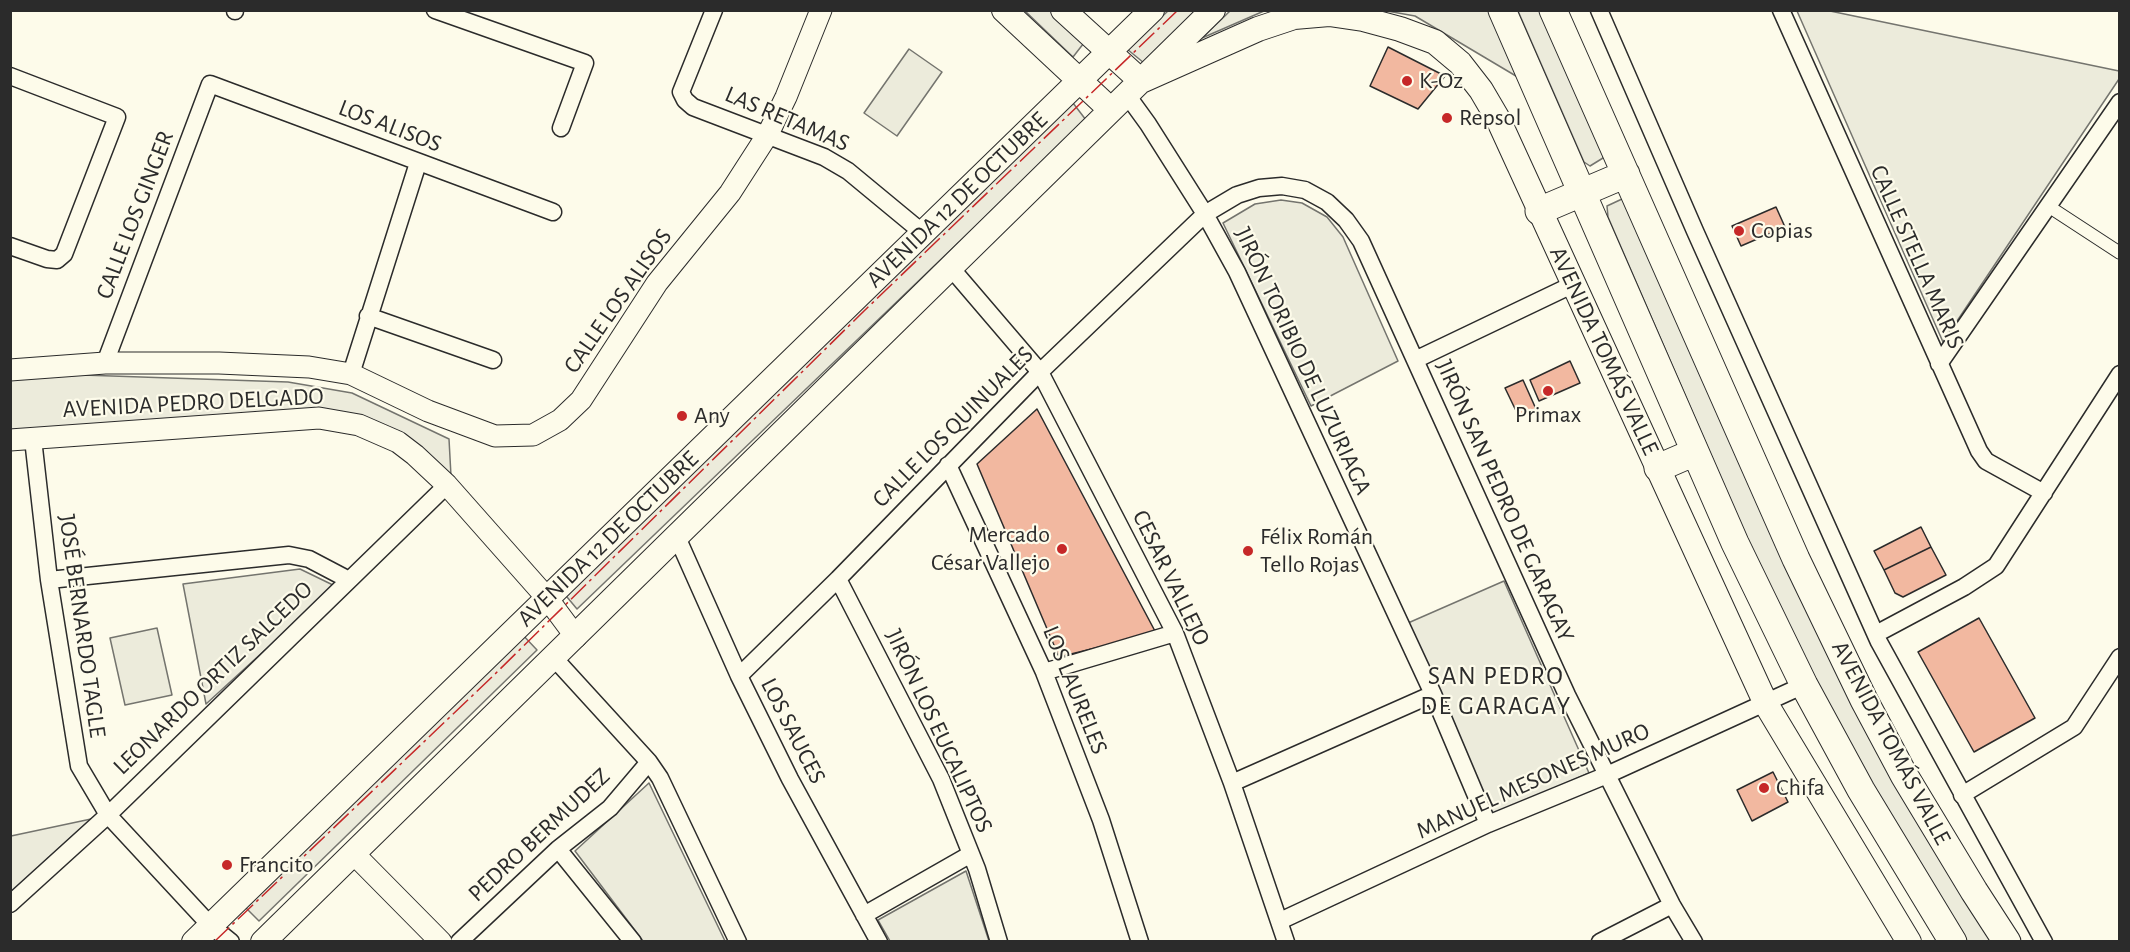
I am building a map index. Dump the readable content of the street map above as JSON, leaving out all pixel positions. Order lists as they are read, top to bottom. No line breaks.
{"streets":{"main road":["AVENIDA 12 DE OCTUBRE","AVENIDA TOMÁS VALLE"],"street":["LAS RETAMAS","LOS ALISOS","CALLE LOS GINGER","CALLE STELLA MARIS","CALLE LOS ALISOS","JIRÓN TORIBIO DE LUZURIAGA","AVENIDA PEDRO DELGADO","CALLE LOS QUINUALES","JIRÓN SAN PEDRO DE GARAGAY","CESAR VALLEJO","JOSÉ BERNARDO TAGLE","LEONARDO ORTIZ SALCEDO","LOS LAURELES","LOS SAUCES","JIRÓN LOS EUCALIPTOS","MANUEL MESONES MURO","PEDRO BERMUDEZ"]},"crossings":[["LAS RETAMAS","AVENIDA 12 DE OCTUBRE"],["LAS RETAMAS","CALLE LOS ALISOS"],["LOS ALISOS","CALLE LOS GINGER"],["AVENIDA 12 DE OCTUBRE","AVENIDA TOMÁS VALLE"],["AVENIDA 12 DE OCTUBRE","JIRÓN TORIBIO DE LUZURIAGA"],["AVENIDA 12 DE OCTUBRE","AVENIDA PEDRO DELGADO"],["AVENIDA 12 DE OCTUBRE","CESAR VALLEJO"],["AVENIDA 12 DE OCTUBRE","JOSÉ BERNARDO TAGLE"],["AVENIDA 12 DE OCTUBRE","LOS SAUCES"],["CALLE LOS GINGER","AVENIDA PEDRO DELGADO"],["CALLE LOS ALISOS","AVENIDA PEDRO DELGADO"],["AVENIDA TOMÁS VALLE","JIRÓN TORIBIO DE LUZURIAGA"],["AVENIDA TOMÁS VALLE","MANUEL MESONES MURO"],["JIRÓN TORIBIO DE LUZURIAGA","CALLE LOS QUINUALES"],["JIRÓN TORIBIO DE LUZURIAGA","JIRÓN SAN PEDRO DE GARAGAY"],["JIRÓN TORIBIO DE LUZURIAGA","MANUEL MESONES MURO"],["AVENIDA PEDRO DELGADO","JOSÉ BERNARDO TAGLE"],["AVENIDA PEDRO DELGADO","LEONARDO ORTIZ SALCEDO"],["CALLE LOS QUINUALES","JIRÓN SAN PEDRO DE GARAGAY"],["CALLE LOS QUINUALES","CESAR VALLEJO"],["CALLE LOS QUINUALES","LOS LAURELES"],["CALLE LOS QUINUALES","LOS SAUCES"],["CALLE LOS QUINUALES","JIRÓN LOS EUCALIPTOS"],["JIRÓN SAN PEDRO DE GARAGAY","MANUEL MESONES MURO"],["CESAR VALLEJO","MANUEL MESONES MURO"],["JOSÉ BERNARDO TAGLE","LEONARDO ORTIZ SALCEDO"]],"districts":["SAN PEDRO DE GARAGAY"],"places":["K-Oz","Repsol","Copias","Primax","Any","Mercado César Vallejo","Félix Román Tello Rojas","Chifa","Francito"]}
